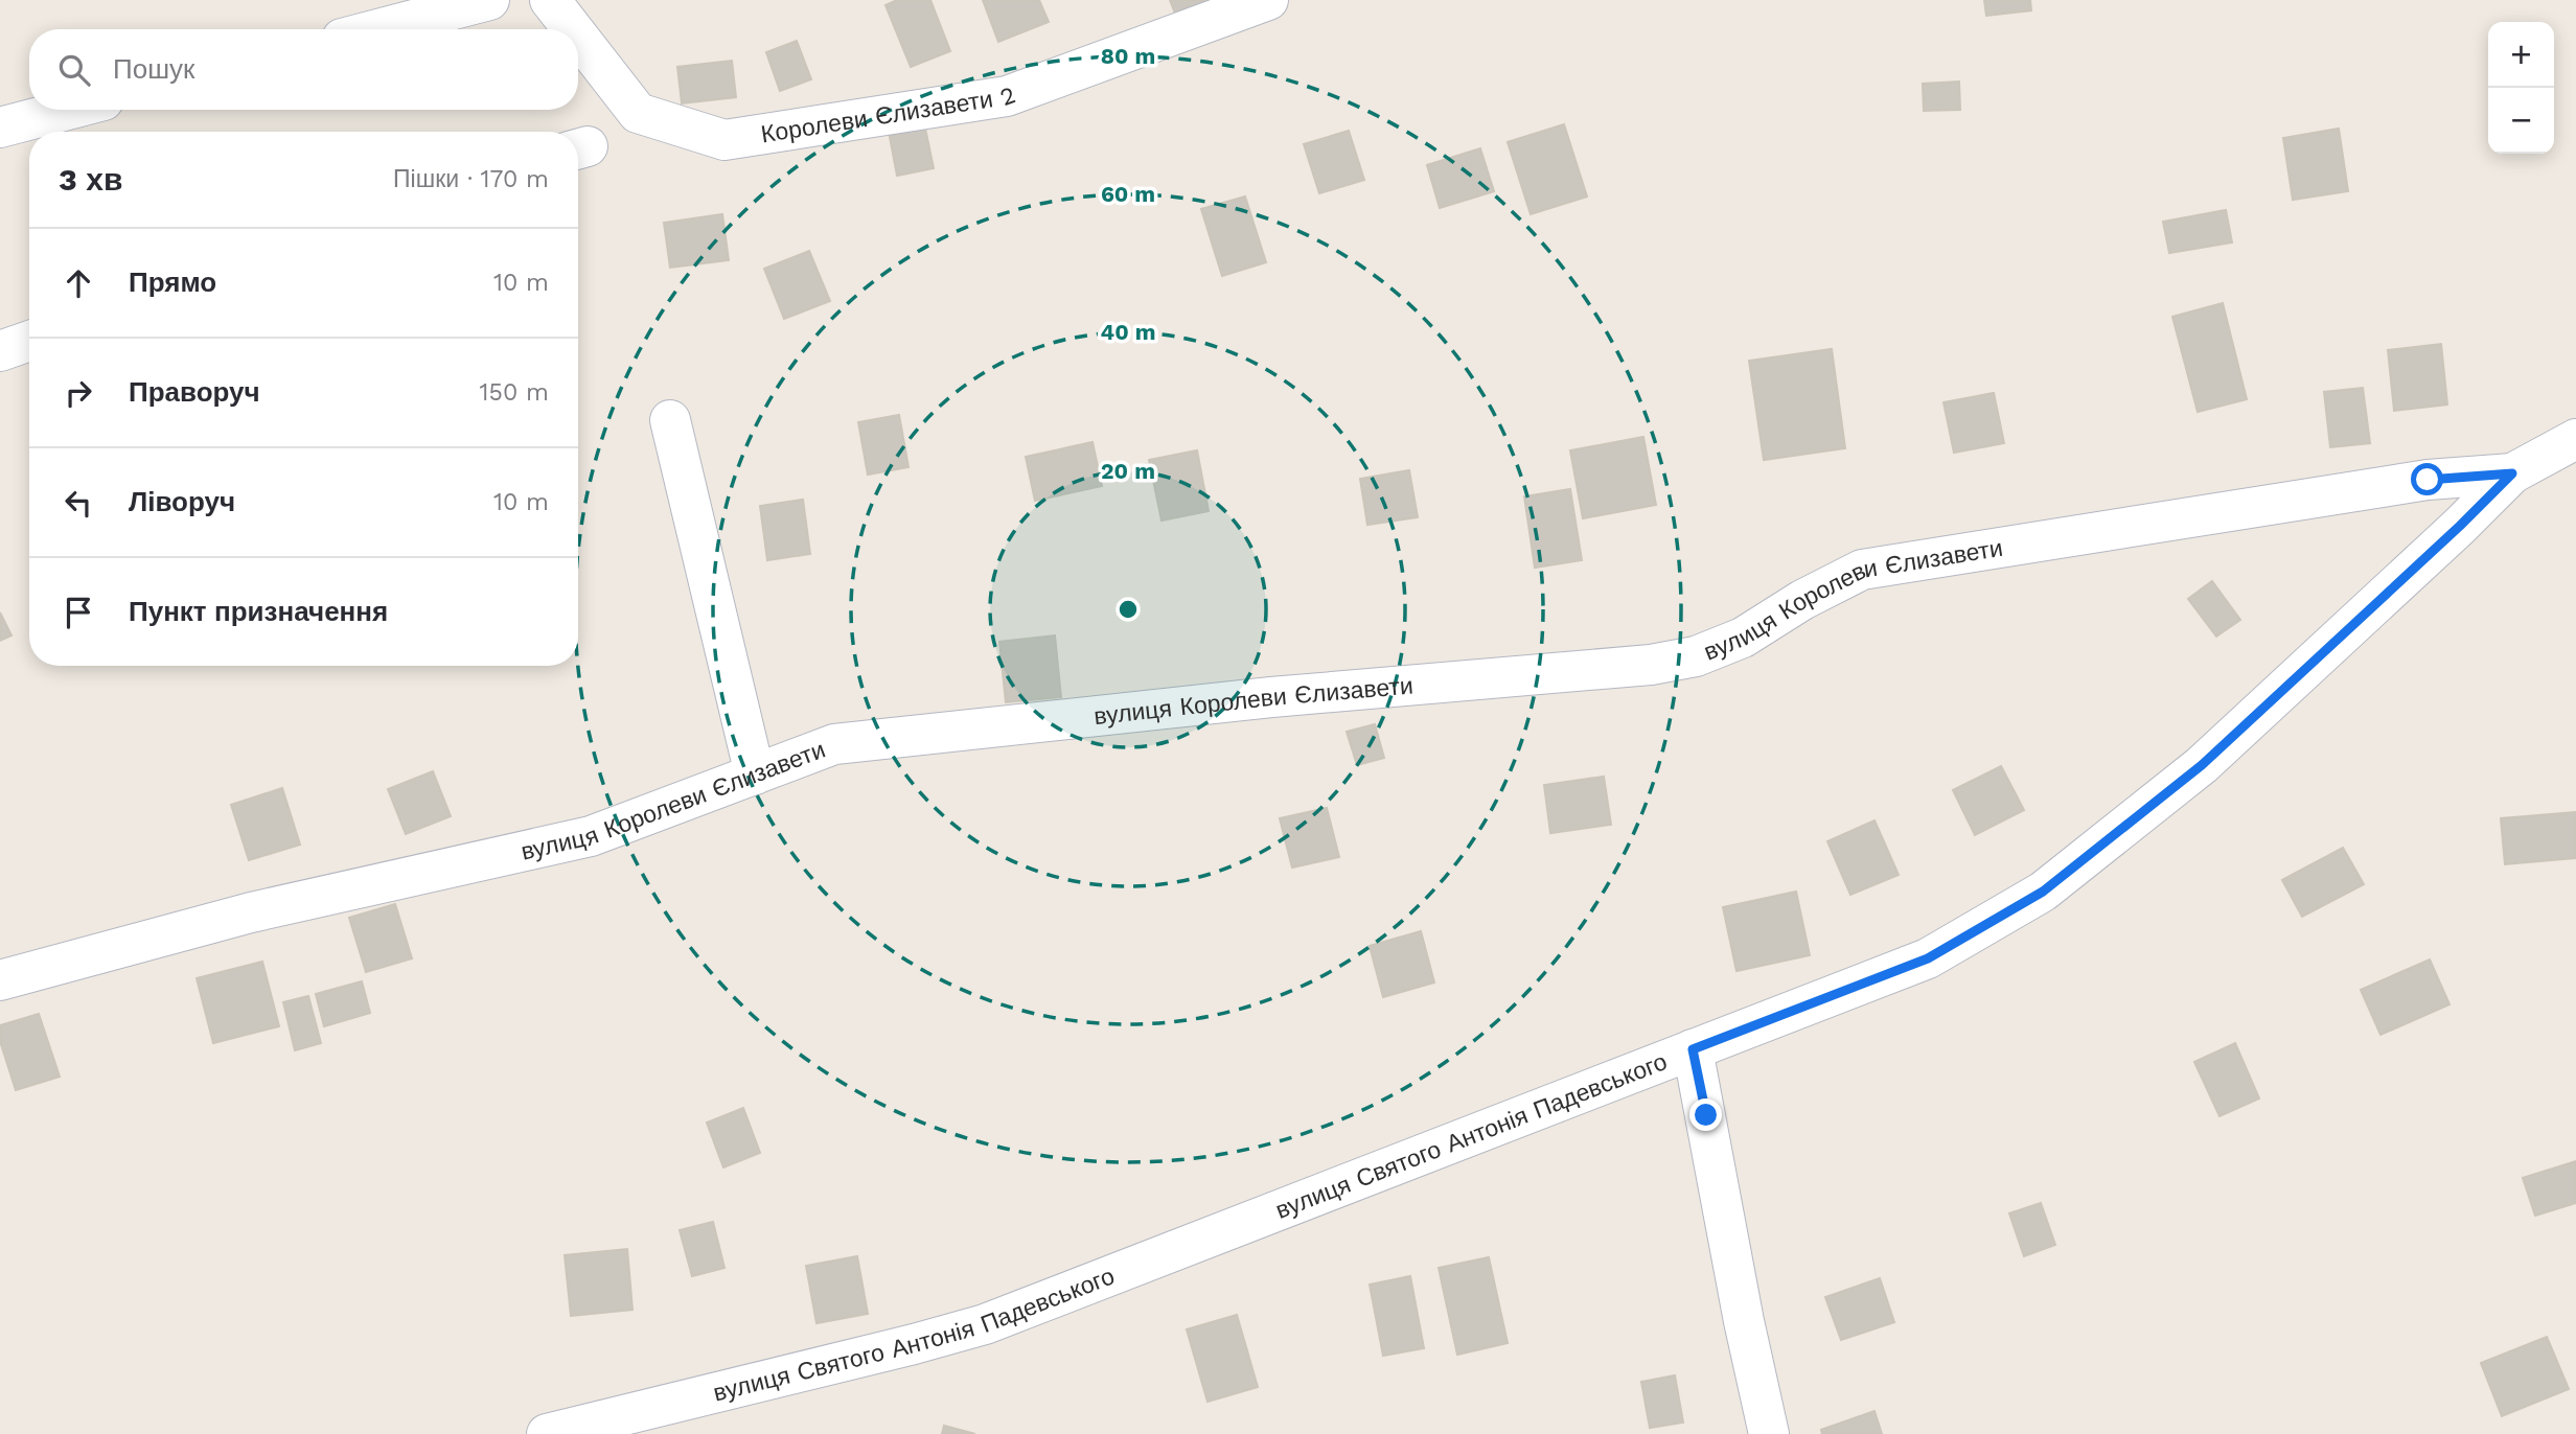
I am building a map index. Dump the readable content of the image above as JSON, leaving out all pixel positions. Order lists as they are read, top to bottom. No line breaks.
{"streets":{"street":["Королеви Єлизавети 2","вулиця Королеви Єлизавети","вулиця Святого Антонія Падевського"]},"crossings":[["вулиця Королеви Єлизавети","вулиця Святого Антонія Падевського"]],"page":{"map_buttons":["+","−"],"search":"Пошук","heading":["3 хв","Пішки · 170 m"],"list":[["Прямо","10 m"],["Праворуч","150 m"],["Ліворуч","10 m"],"Пункт призначення"]},"rings":["80 m","60 m","40 m","20 m"]}
